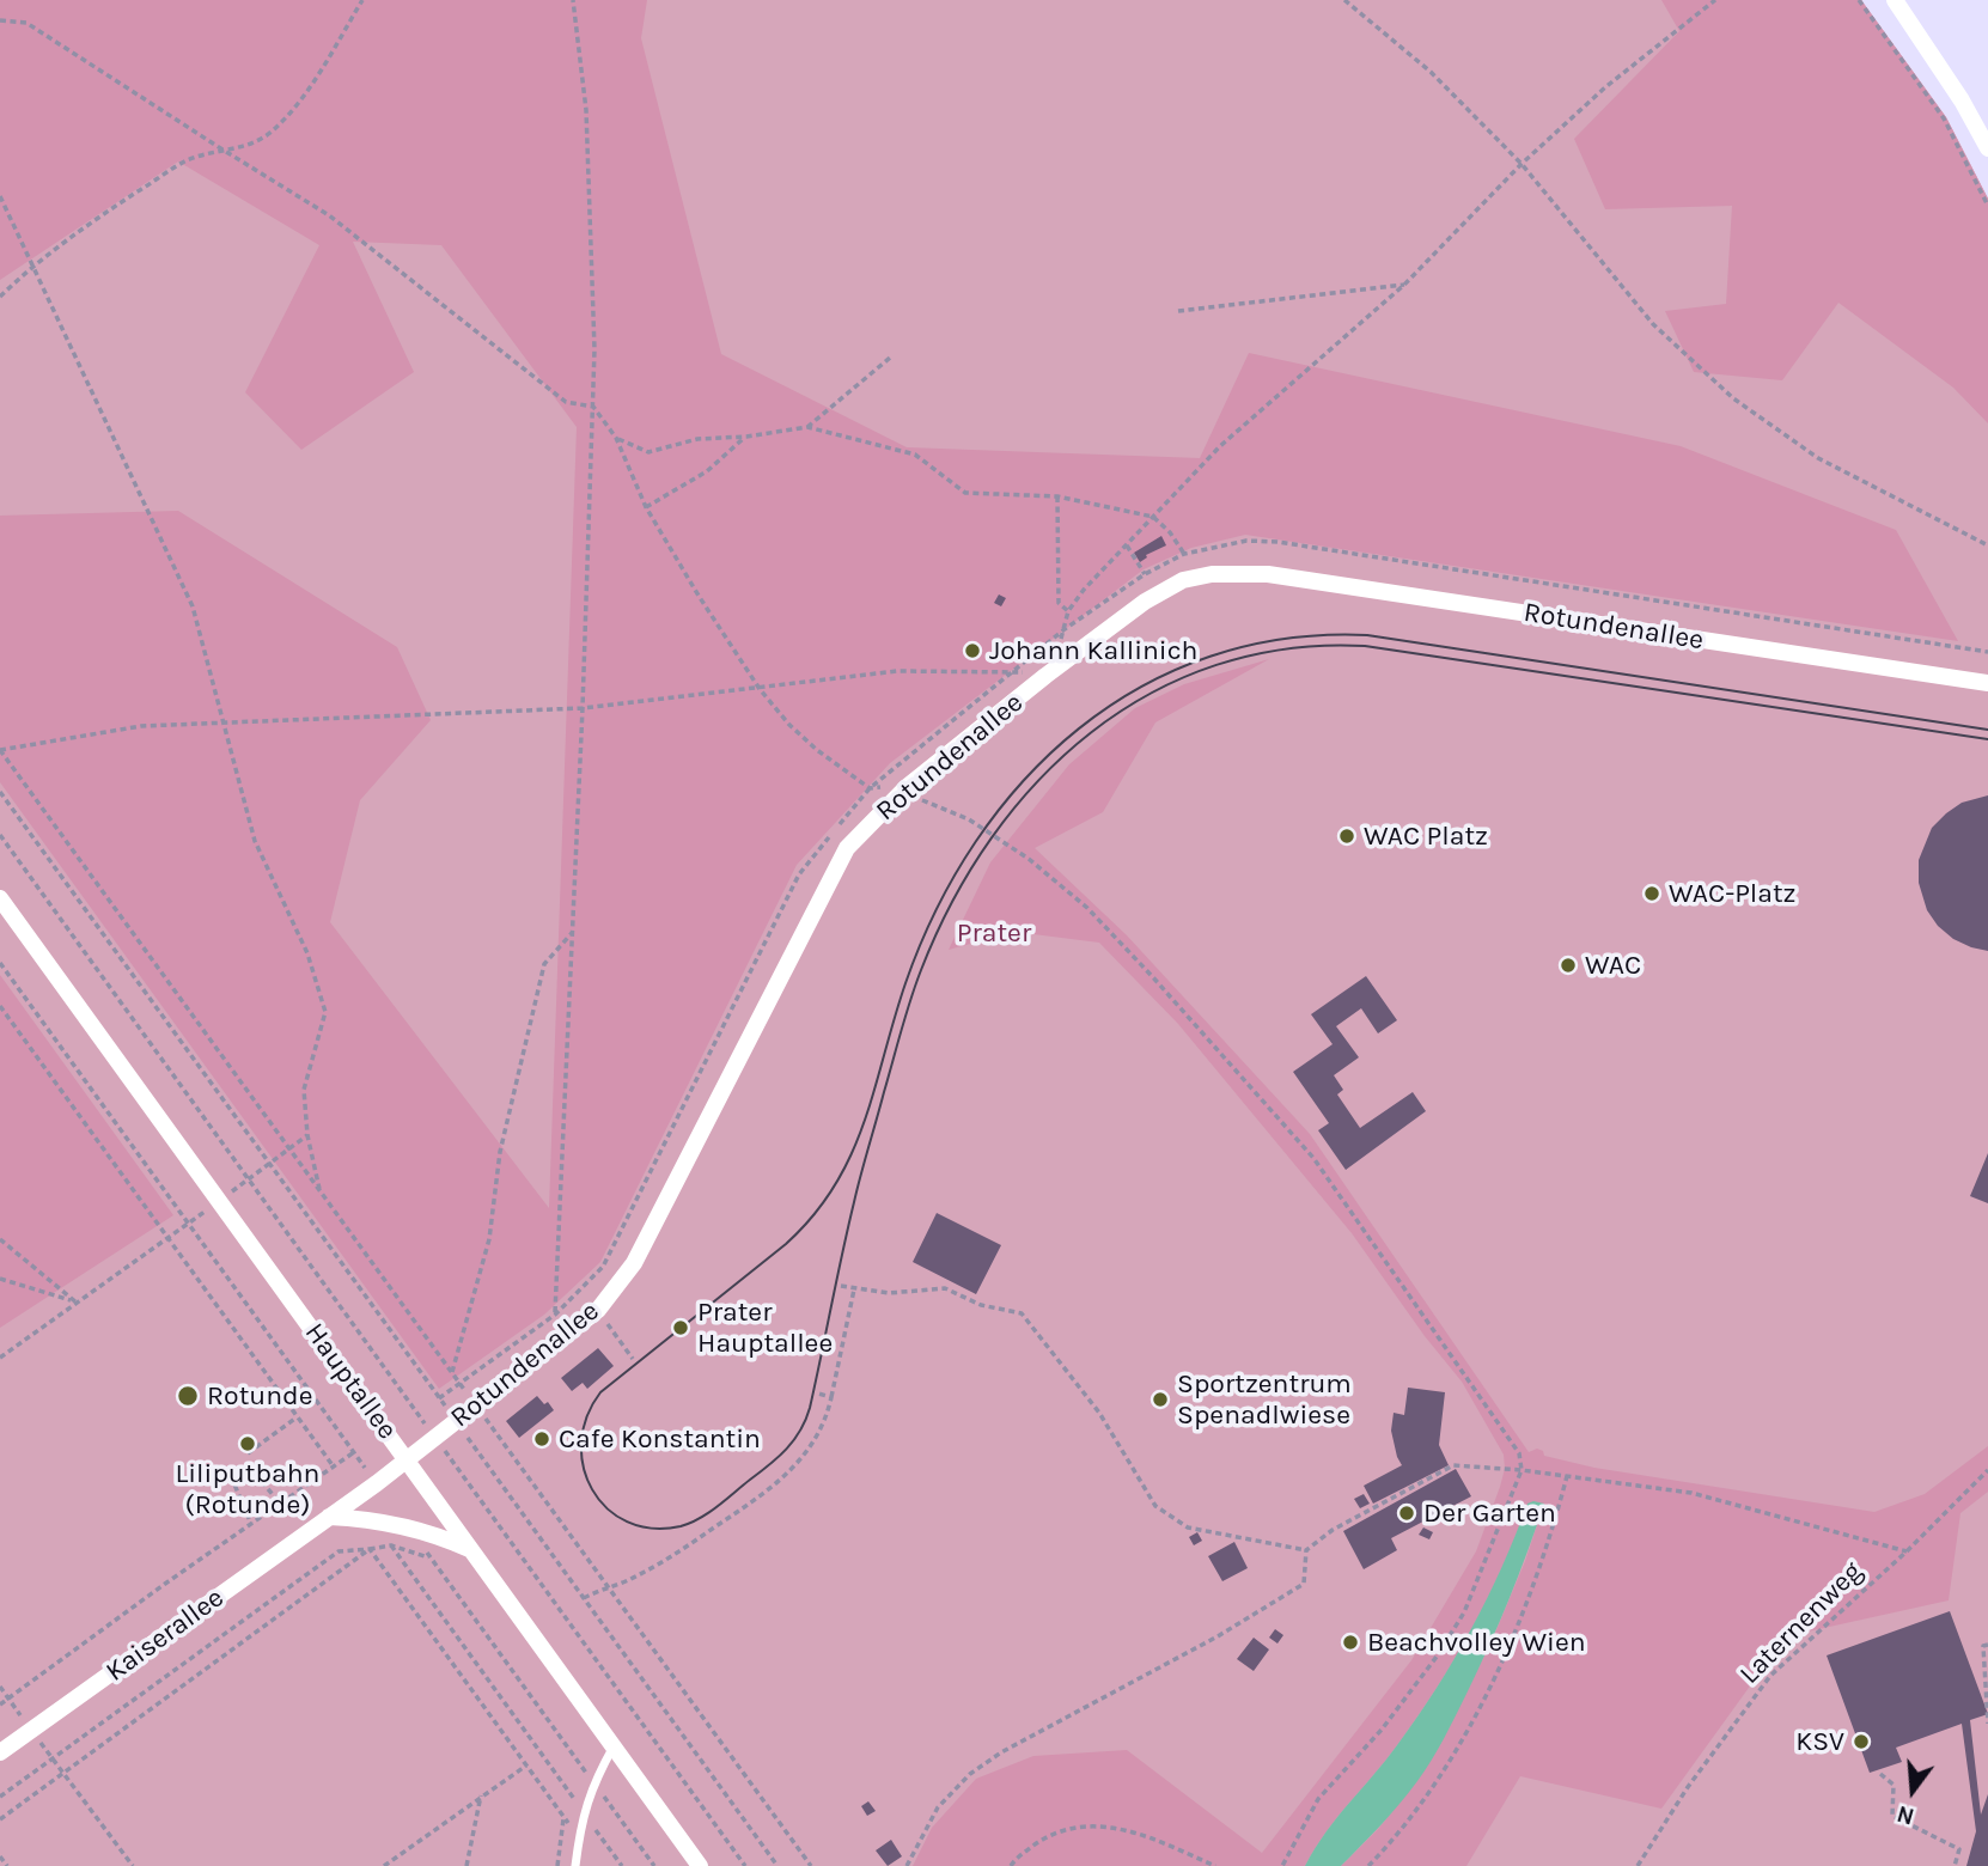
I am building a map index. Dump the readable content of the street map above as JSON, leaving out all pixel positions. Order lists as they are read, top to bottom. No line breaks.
{"streets":{"street":["Rotundenallee","Hauptallee","Kaiserallee"],"path":["Laternenweg"]},"crossings":[["Rotundenallee","Hauptallee"],["Rotundenallee","Kaiserallee"],["Hauptallee","Kaiserallee"]],"parks":["Prater"],"places":["Johann Kallinich","WAC Platz","WAC-Platz","WAC","Prater Hauptallee","Rotunde","Sportzentrum Spenadlwiese","Cafe Konstantin","Liliputbahn (Rotunde)","Der Garten","Beachvolley Wien","KSV"],"north":"bottom"}
